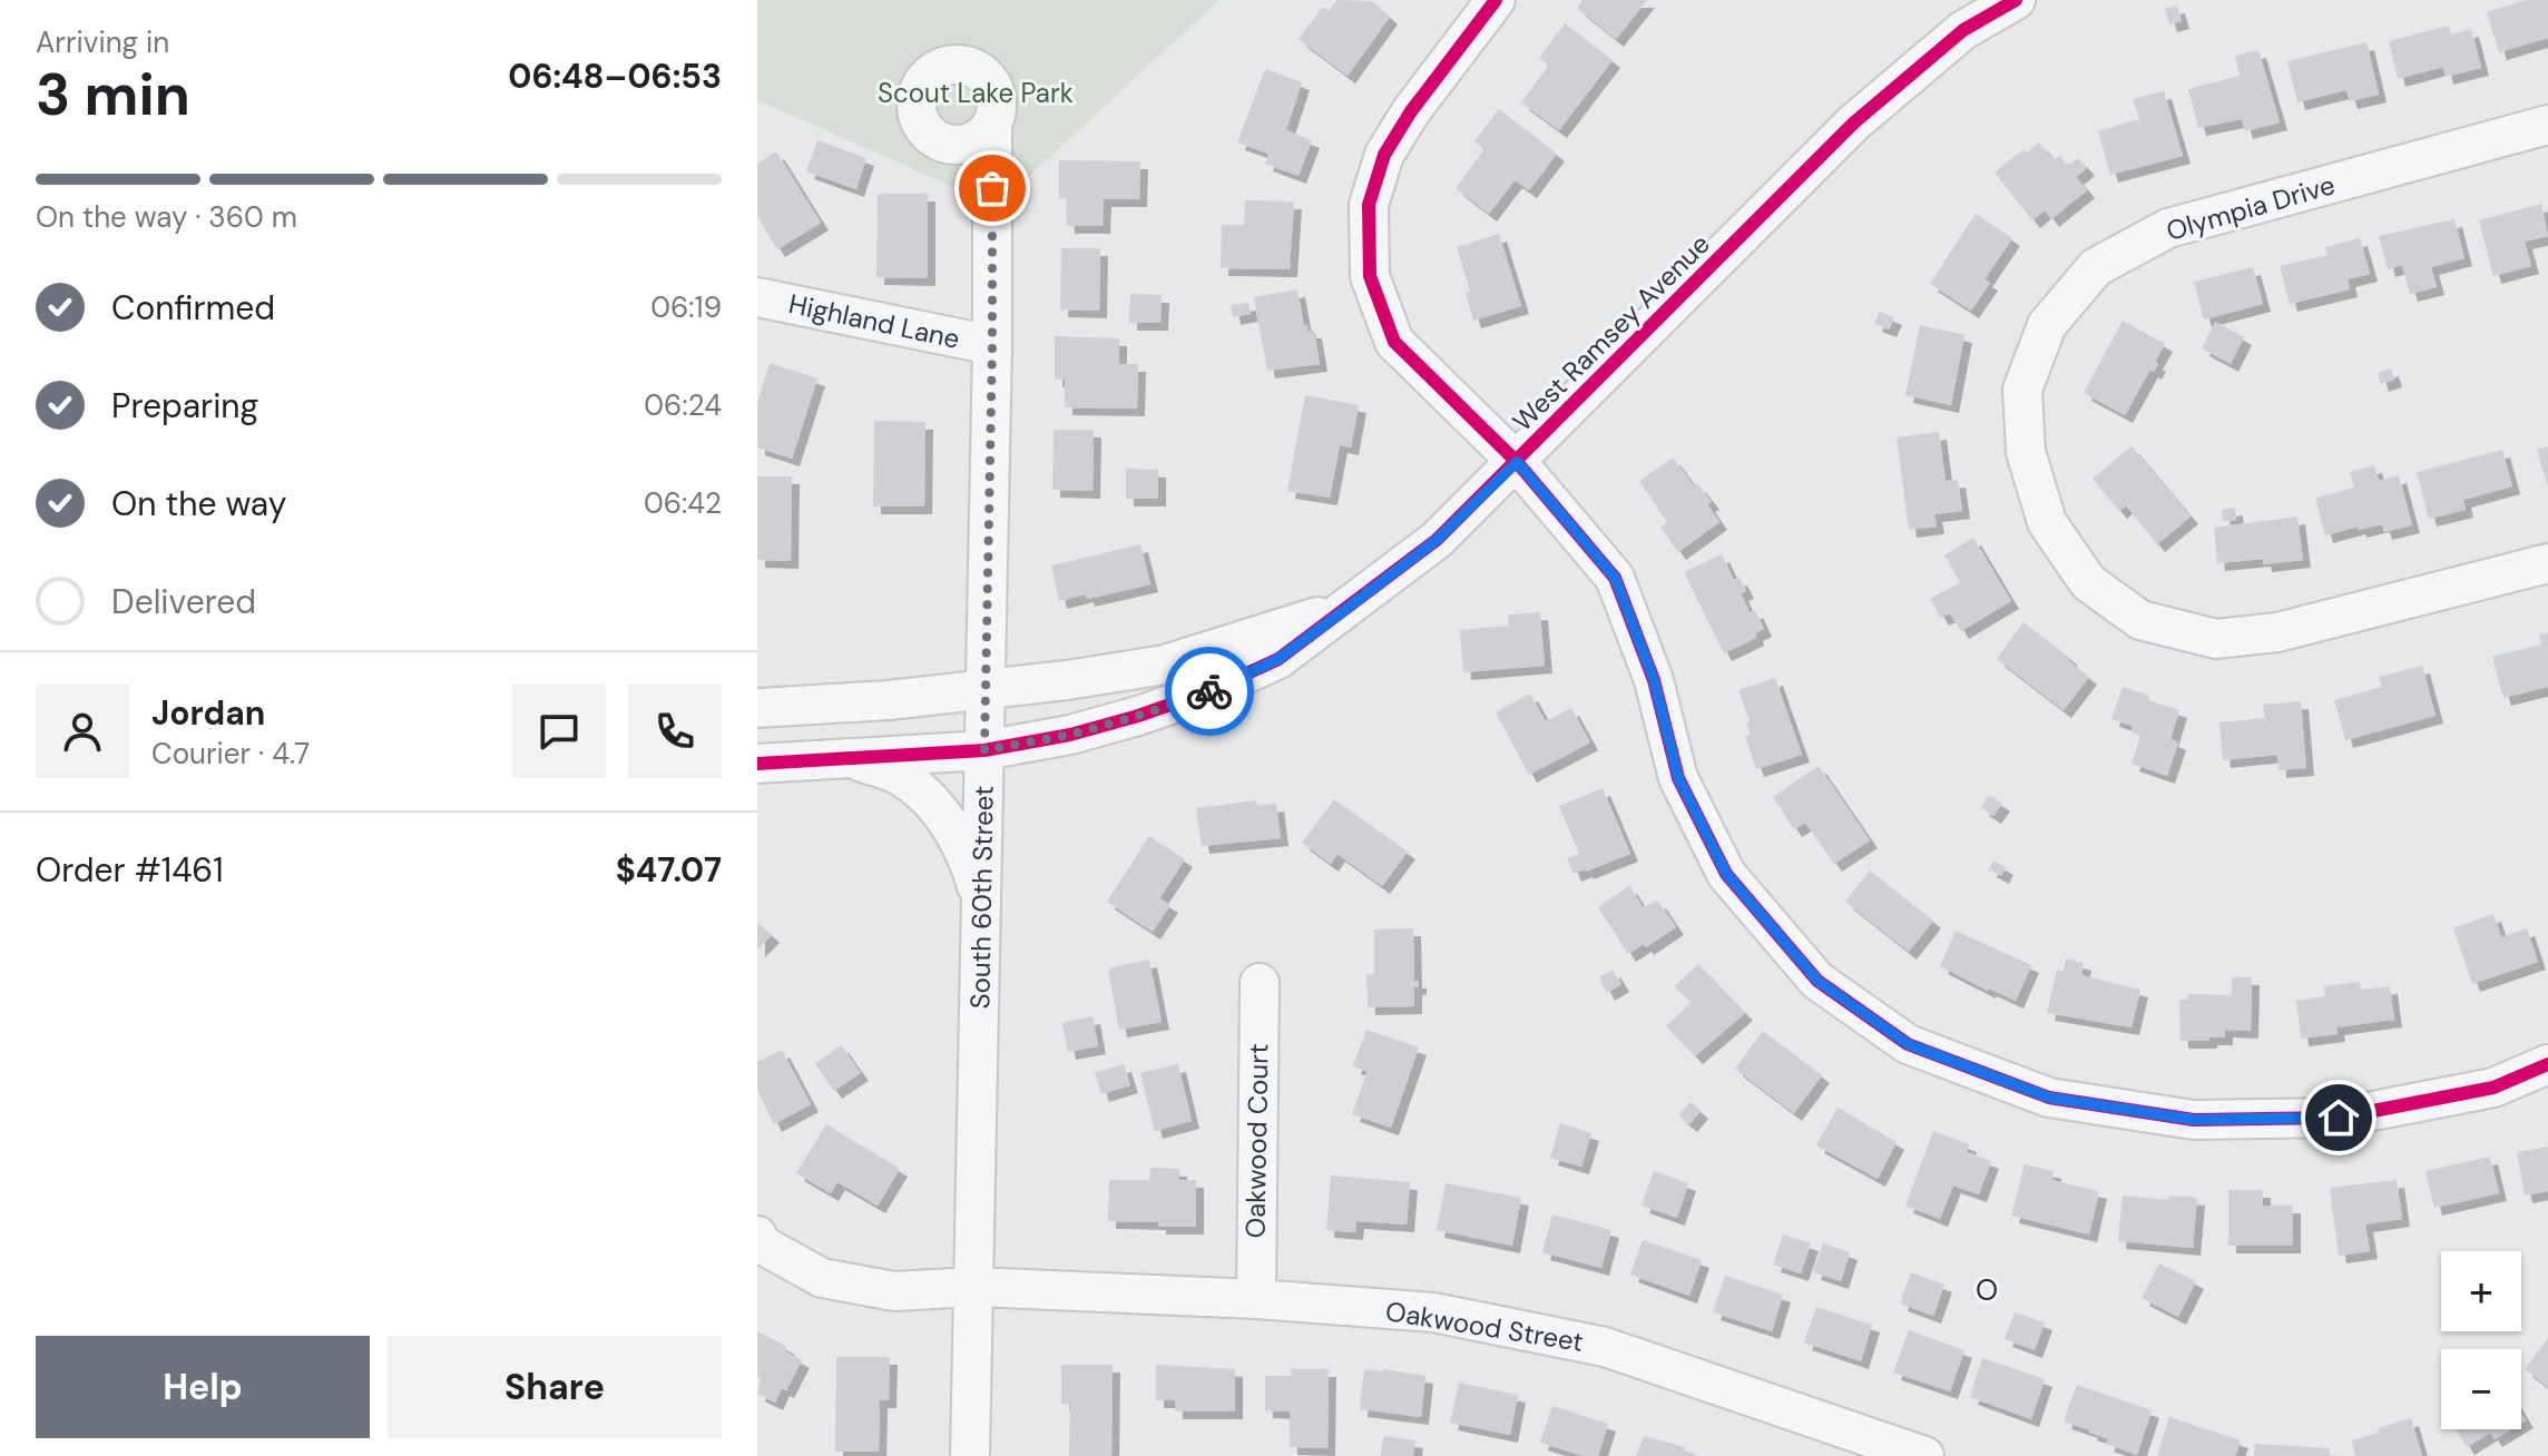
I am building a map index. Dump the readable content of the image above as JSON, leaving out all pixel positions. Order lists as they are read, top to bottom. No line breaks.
{"streets":{"street":["Olympia Drive","Highland Lane","West Ramsey Avenue","South 60th Street","Oakwood Court","Oakwood Street"]},"crossings":[["Highland Lane","South 60th Street"],["West Ramsey Avenue","South 60th Street"],["South 60th Street","Oakwood Street"],["Oakwood Court","Oakwood Street"]],"districts":["O"],"parks":["Scout Lake Park"],"page":{"heading":["3 min","Arriving in","06:48–06:53"],"panel":["Jordan","Courier · 4.7","Order #1461","$47.07"],"bar":"On the way · 360 m","list":[["Confirmed","06:19"],["Preparing","06:24"],["On the way","06:42"],"Delivered"],"map_buttons":["+","−"],"buttons":["Help","Share"]}}
